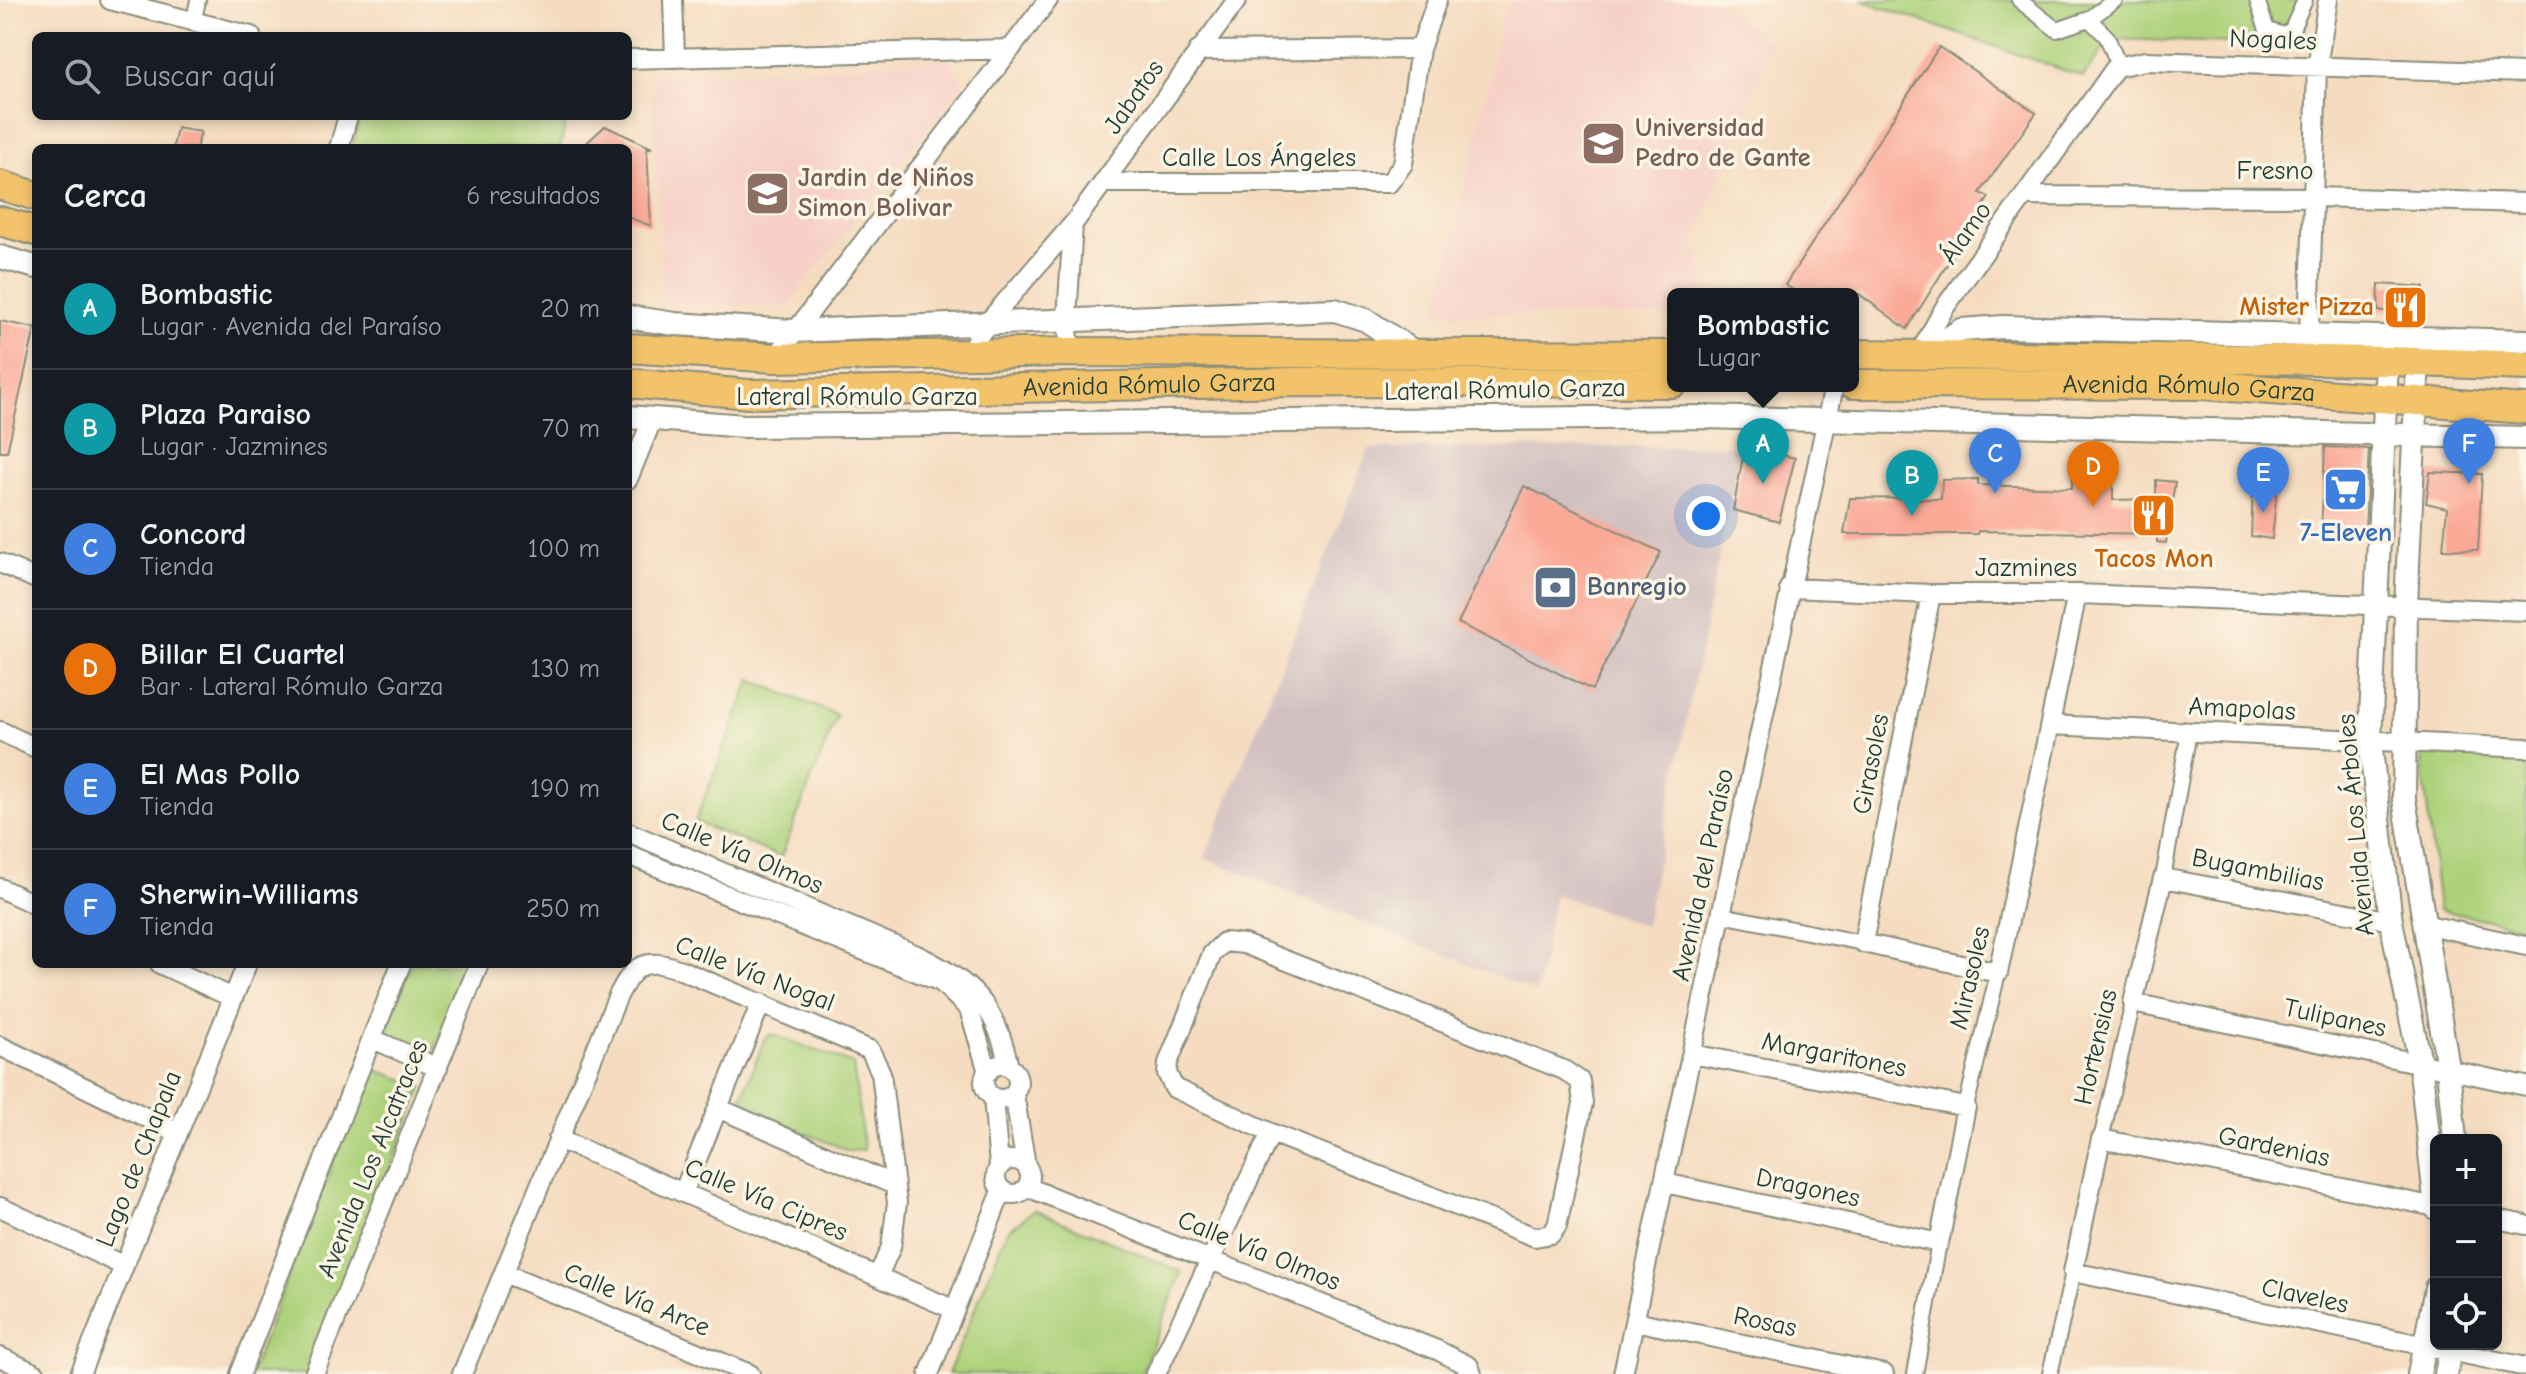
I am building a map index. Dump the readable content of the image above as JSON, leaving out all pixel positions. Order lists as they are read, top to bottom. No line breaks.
{"streets":{"main road":["Avenida Rómulo Garza"],"street":["Nogales","Jabatos","Calle Los Ángeles","Fresno","Álamo","Lateral Rómulo Garza","Jazmines","Amapolas","Girasoles","Avenida Los Árboles","Calle Vía Olmos","Bugambilias","Avenida del Paraíso","Calle Vía Nogal","Mirasoles","Tulipanes","Hortensias","Margaritones","Gardenias","Lago de Chapala","Avenida Los Alcatraces","Dragones","Calle Vía Cipres","Claveles","Calle Vía Arce","Rosas"]},"crossings":[["Nogales","Álamo"],["Jabatos","Calle Los Ángeles"],["Jabatos","Avenida Rómulo Garza"],["Jabatos","Lateral Rómulo Garza"],["Fresno","Álamo"],["Álamo","Avenida Rómulo Garza"],["Avenida Rómulo Garza","Lateral Rómulo Garza"],["Avenida Rómulo Garza","Avenida Los Árboles"],["Lateral Rómulo Garza","Avenida Los Árboles"],["Lateral Rómulo Garza","Avenida del Paraíso"],["Jazmines","Girasoles"],["Jazmines","Avenida Los Árboles"],["Jazmines","Avenida del Paraíso"],["Jazmines","Mirasoles"],["Amapolas","Avenida Los Árboles"],["Amapolas","Mirasoles"],["Amapolas","Hortensias"],["Avenida Los Árboles","Bugambilias"],["Avenida Los Árboles","Tulipanes"],["Bugambilias","Hortensias"],["Avenida del Paraíso","Margaritones"],["Avenida del Paraíso","Dragones"],["Avenida del Paraíso","Rosas"],["Calle Vía Nogal","Calle Vía Cipres"],["Calle Vía Nogal","Calle Vía Arce"],["Mirasoles","Margaritones"],["Mirasoles","Dragones"],["Tulipanes","Hortensias"],["Hortensias","Gardenias"],["Hortensias","Claveles"]],"places":{"school or university":["Universidad Pedro de Gante","Jardin de Niños Simon Bolivar"],"restaurant":["Mister Pizza","Tacos Mon"],"supermarket":["7-Eleven"],"bank":["Banregio"]},"page":{"search":"Buscar aquí","heading":["Cerca","6 resultados"],"list":[{"mark":"A","name":"Bombastic","note":"Lugar · Avenida del Paraíso","value":"20 m"},{"mark":"B","name":"Plaza Paraiso","note":"Lugar · Jazmines","value":"70 m"},{"mark":"C","name":"Concord","note":"Tienda","value":"100 m"},{"mark":"D","name":"Billar El Cuartel","note":"Bar · Lateral Rómulo Garza","value":"130 m"},{"mark":"E","name":"El Mas Pollo","note":"Tienda","value":"190 m"},{"mark":"F","name":"Sherwin-Williams","note":"Tienda","value":"250 m"}],"popup":["Bombastic","Lugar"],"pins":["A","F","C","D","E","B"],"map_buttons":["+","−"]}}
